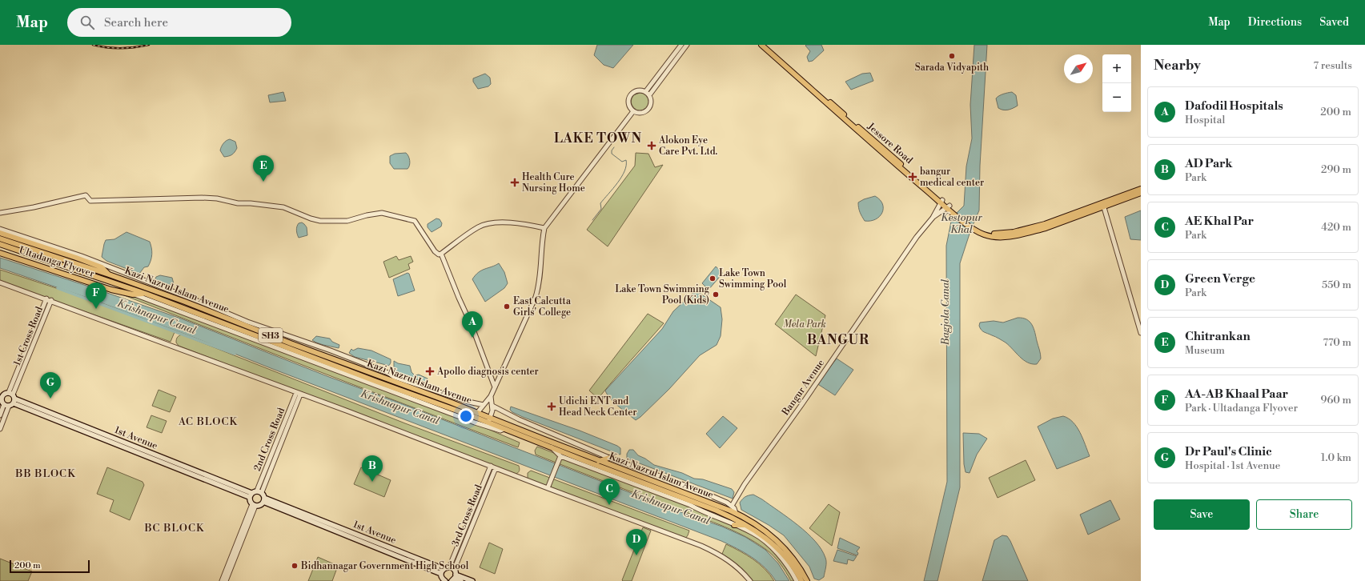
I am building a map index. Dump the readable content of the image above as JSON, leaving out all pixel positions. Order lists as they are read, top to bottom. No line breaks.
{"streets":{"main road":["Jessore Road","Ultadanga Flyover","Kazi Nazrul Islam Avenue","SH3","1st Avenue"],"street":["1st Cross Road","Bangur Avenue","2nd Cross Road","3rd Cross Road"]},"crossings":[["Jessore Road","Bangur Avenue"],["Ultadanga Flyover","Kazi Nazrul Islam Avenue"]],"districts":["LAKE TOWN","BANGUR","AC BLOCK","BB BLOCK","BC BLOCK"],"water":["Kestopur Khal","Bagjola Canal","Krishnapur Canal"],"parks":["Mela Park"],"places":{"other":["Sarada Vidyapith","Lake Town Swimming Pool","Lake Town Swimming Pool (Kids)","East Calcutta Girls' College","Bidhannagar Government High School"],"health":["Alokon Eye Care Pvt. Ltd.","bangur medical center","Health Cure Nursing Home","Apollo diagnosis center","Udichi ENT and Head Neck Center"]},"scale_bar":"200 m","north":"top right","page":{"header":"Map","search":"Search here","nav":["Map","Directions","Saved"],"heading":["Nearby","7 results"],"map_buttons":["+","−"],"list":[{"mark":"A","name":"Dafodil Hospitals","note":"Hospital","value":"200 m"},{"mark":"B","name":"AD Park","note":"Park","value":"290 m"},{"mark":"C","name":"AE Khal Par","note":"Park","value":"420 m"},{"mark":"D","name":"Green Verge","note":"Park","value":"550 m"},{"mark":"E","name":"Chitrankan","note":"Museum","value":"770 m"},{"mark":"F","name":"AA-AB Khaal Paar","note":"Park · Ultadanga Flyover","value":"960 m"},{"mark":"G","name":"Dr Paul's Clinic","note":"Hospital · 1st Avenue","value":"1.0 km"}],"pins":["E","F","A","G","B","C","D"],"buttons":["Save","Share"],"scale":"200 m"}}
